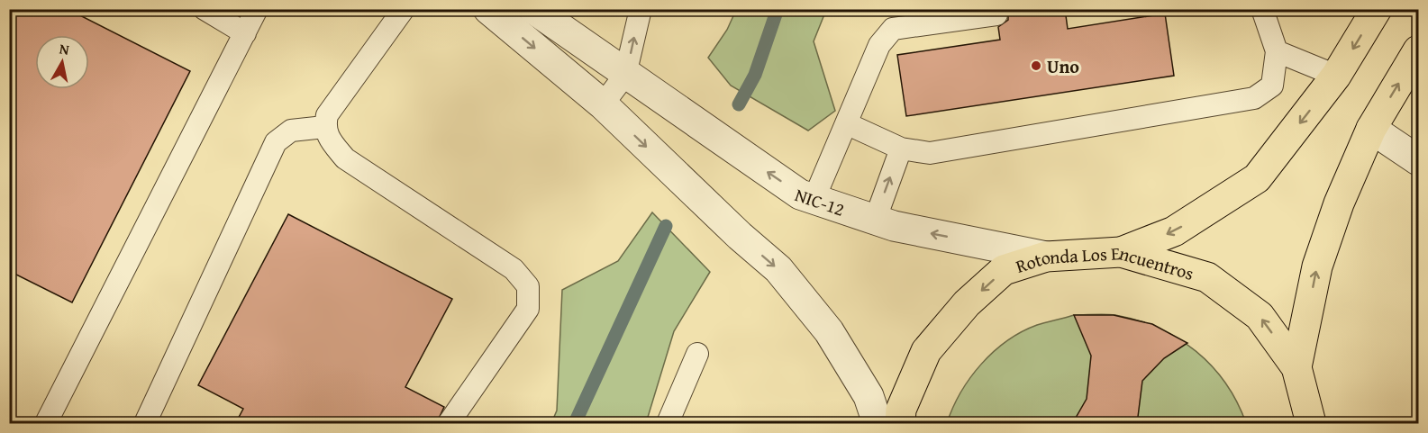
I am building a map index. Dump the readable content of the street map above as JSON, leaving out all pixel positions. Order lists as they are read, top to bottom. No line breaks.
{"streets":{"highway":["Rotonda Los Encuentros"],"street":["NIC-12"]},"crossings":[["NIC-12","Rotonda Los Encuentros"]],"one_way":["NIC-12"],"places":["Uno"],"north":"top"}
